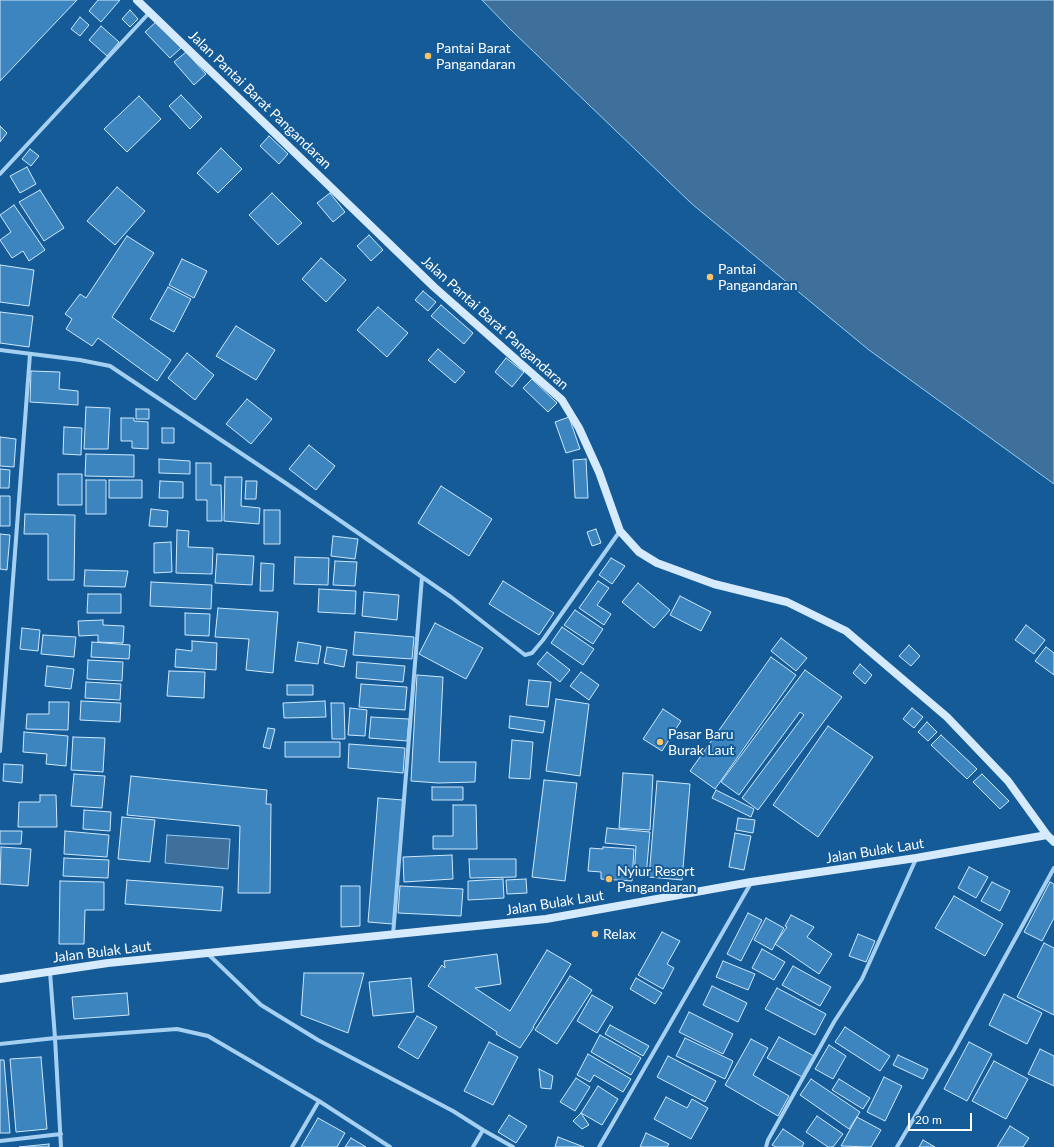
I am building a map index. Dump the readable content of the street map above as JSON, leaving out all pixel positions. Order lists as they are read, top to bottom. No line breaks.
{"streets":{"street":["Jalan Pantai Barat Pangandaran","Jalan Bulak Laut"]},"crossings":[["Jalan Pantai Barat Pangandaran","Jalan Bulak Laut"]],"places":["Pantai Barat Pangandaran","Pantai Pangandaran","Pasar Baru Burak Laut","Nyiur Resort Pangandaran","Relax"],"scale_bar":"20 m"}
